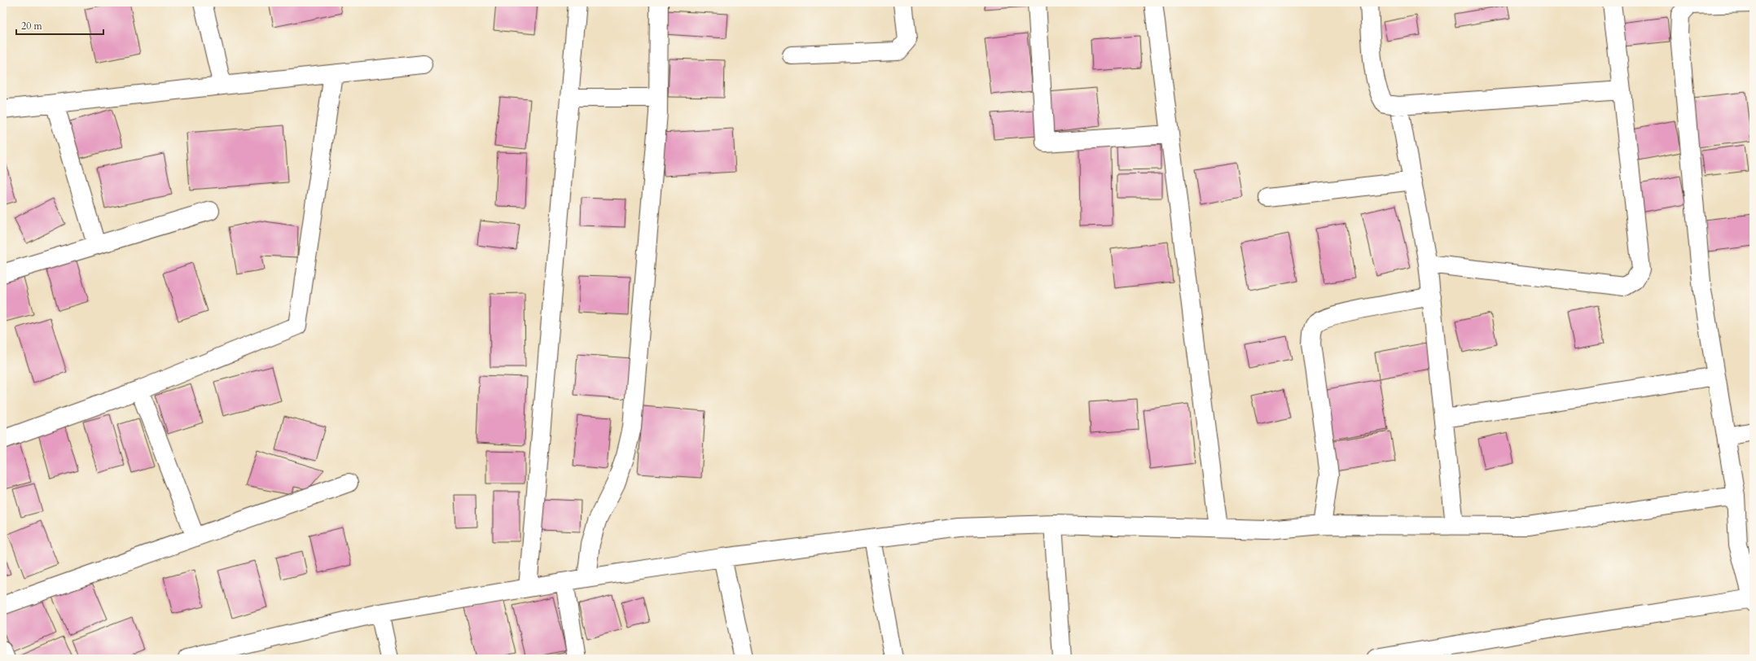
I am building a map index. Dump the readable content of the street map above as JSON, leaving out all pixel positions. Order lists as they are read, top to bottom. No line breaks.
{"scale_bar":"20 m"}
